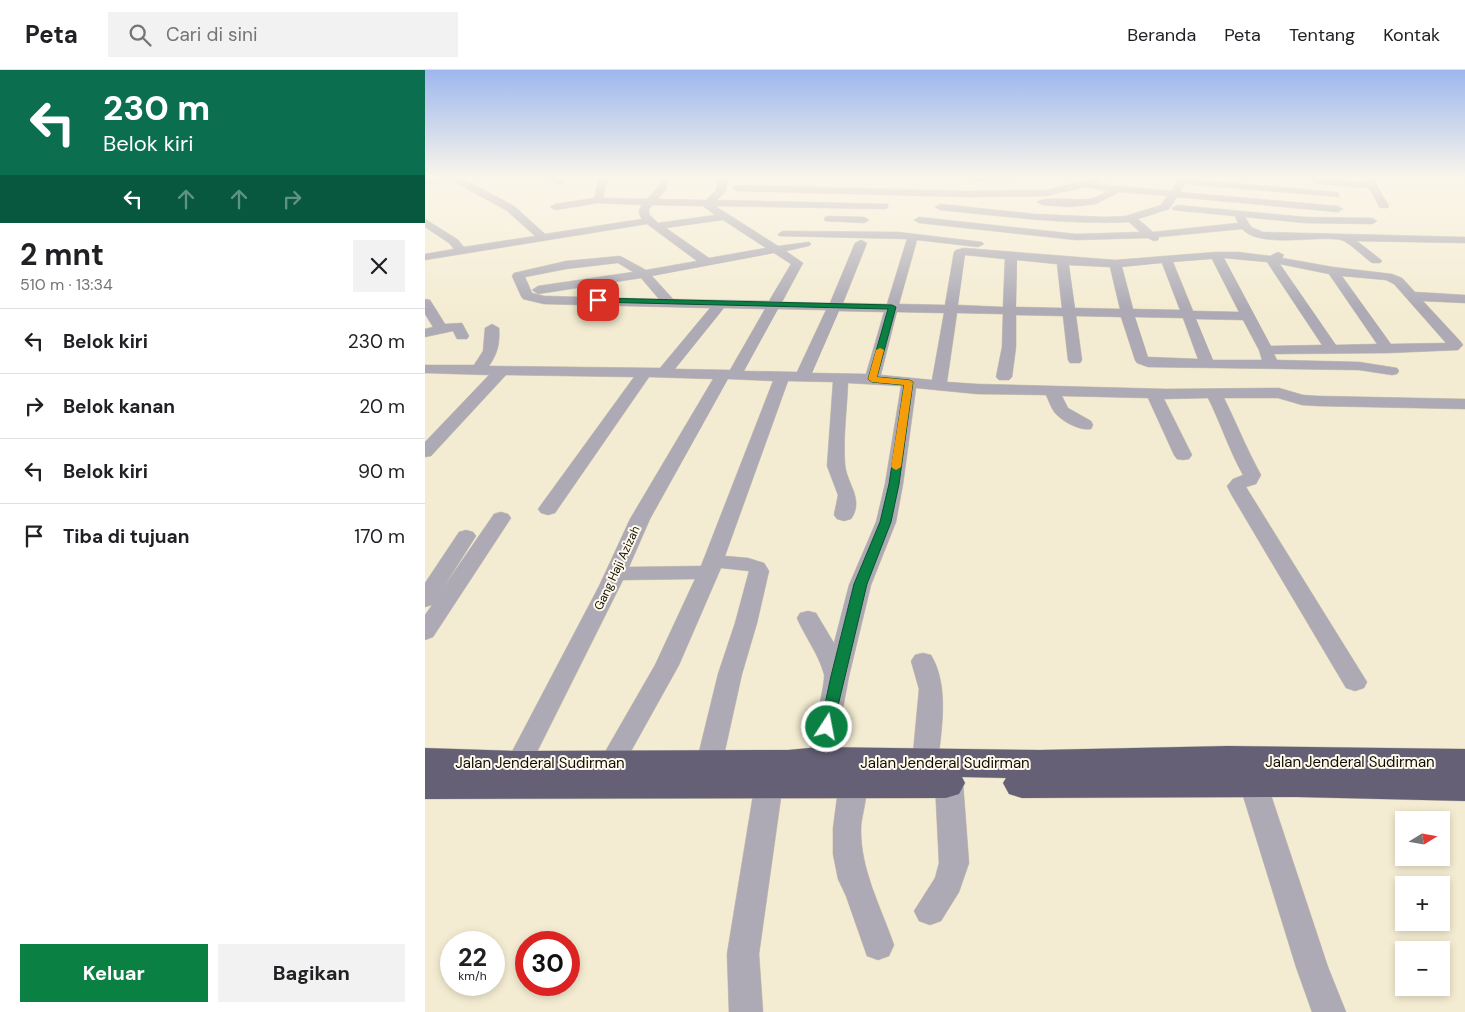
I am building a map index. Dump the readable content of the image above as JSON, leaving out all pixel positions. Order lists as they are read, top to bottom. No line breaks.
{"streets":{"highway":["Jalan Jenderal Sudirman"],"street":["Gang Haji Azizah"]},"crossings":[["Gang Haji Azizah","Jalan Jenderal Sudirman"]],"north":"right","page":{"header":"Peta","search":"Cari di sini","nav":["Beranda","Peta","Tentang","Kontak"],"turn":["230 m","Belok kiri"],"heading":["2 mnt","510 m · 13:34"],"list":[{"name":"Belok kiri","value":"230 m"},{"name":"Belok kanan","value":"20 m"},{"name":"Belok kiri","value":"90 m"},{"name":"Tiba di tujuan","value":"170 m"}],"map_buttons":["+","−"],"speed":"22 km/h","limit":"30","buttons":["Keluar","Bagikan"]}}
